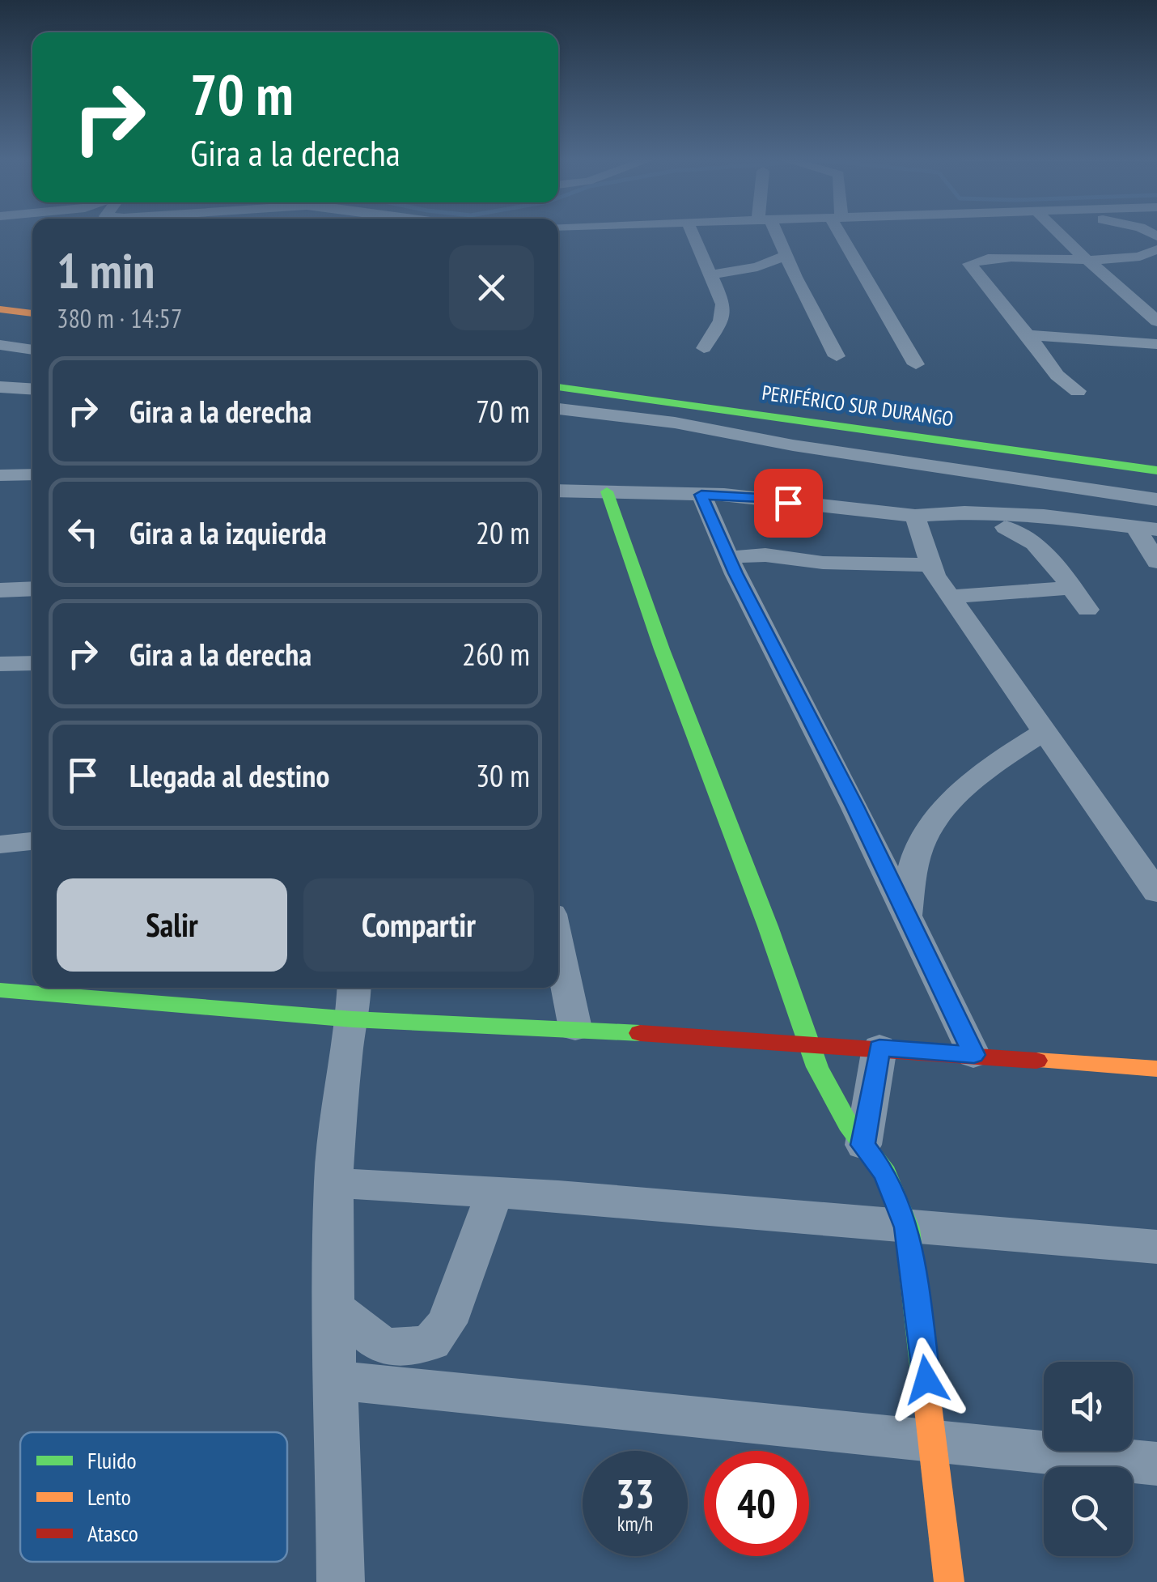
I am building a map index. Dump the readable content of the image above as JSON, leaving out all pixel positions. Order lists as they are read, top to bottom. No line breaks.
{"streets":{"main road":["PERIFÉRICO SUR DURANGO"]},"legend":["Fluido","Lento","Atasco"],"page":{"turn":["70 m","Gira a la derecha"],"heading":["1 min","380 m · 14:57"],"list":[{"name":"Gira a la derecha","value":"70 m"},{"name":"Gira a la izquierda","value":"20 m"},{"name":"Gira a la derecha","value":"260 m"},{"name":"Llegada al destino","value":"30 m"}],"buttons":["Salir","Compartir"],"speed":"33 km/h","limit":"40"}}
